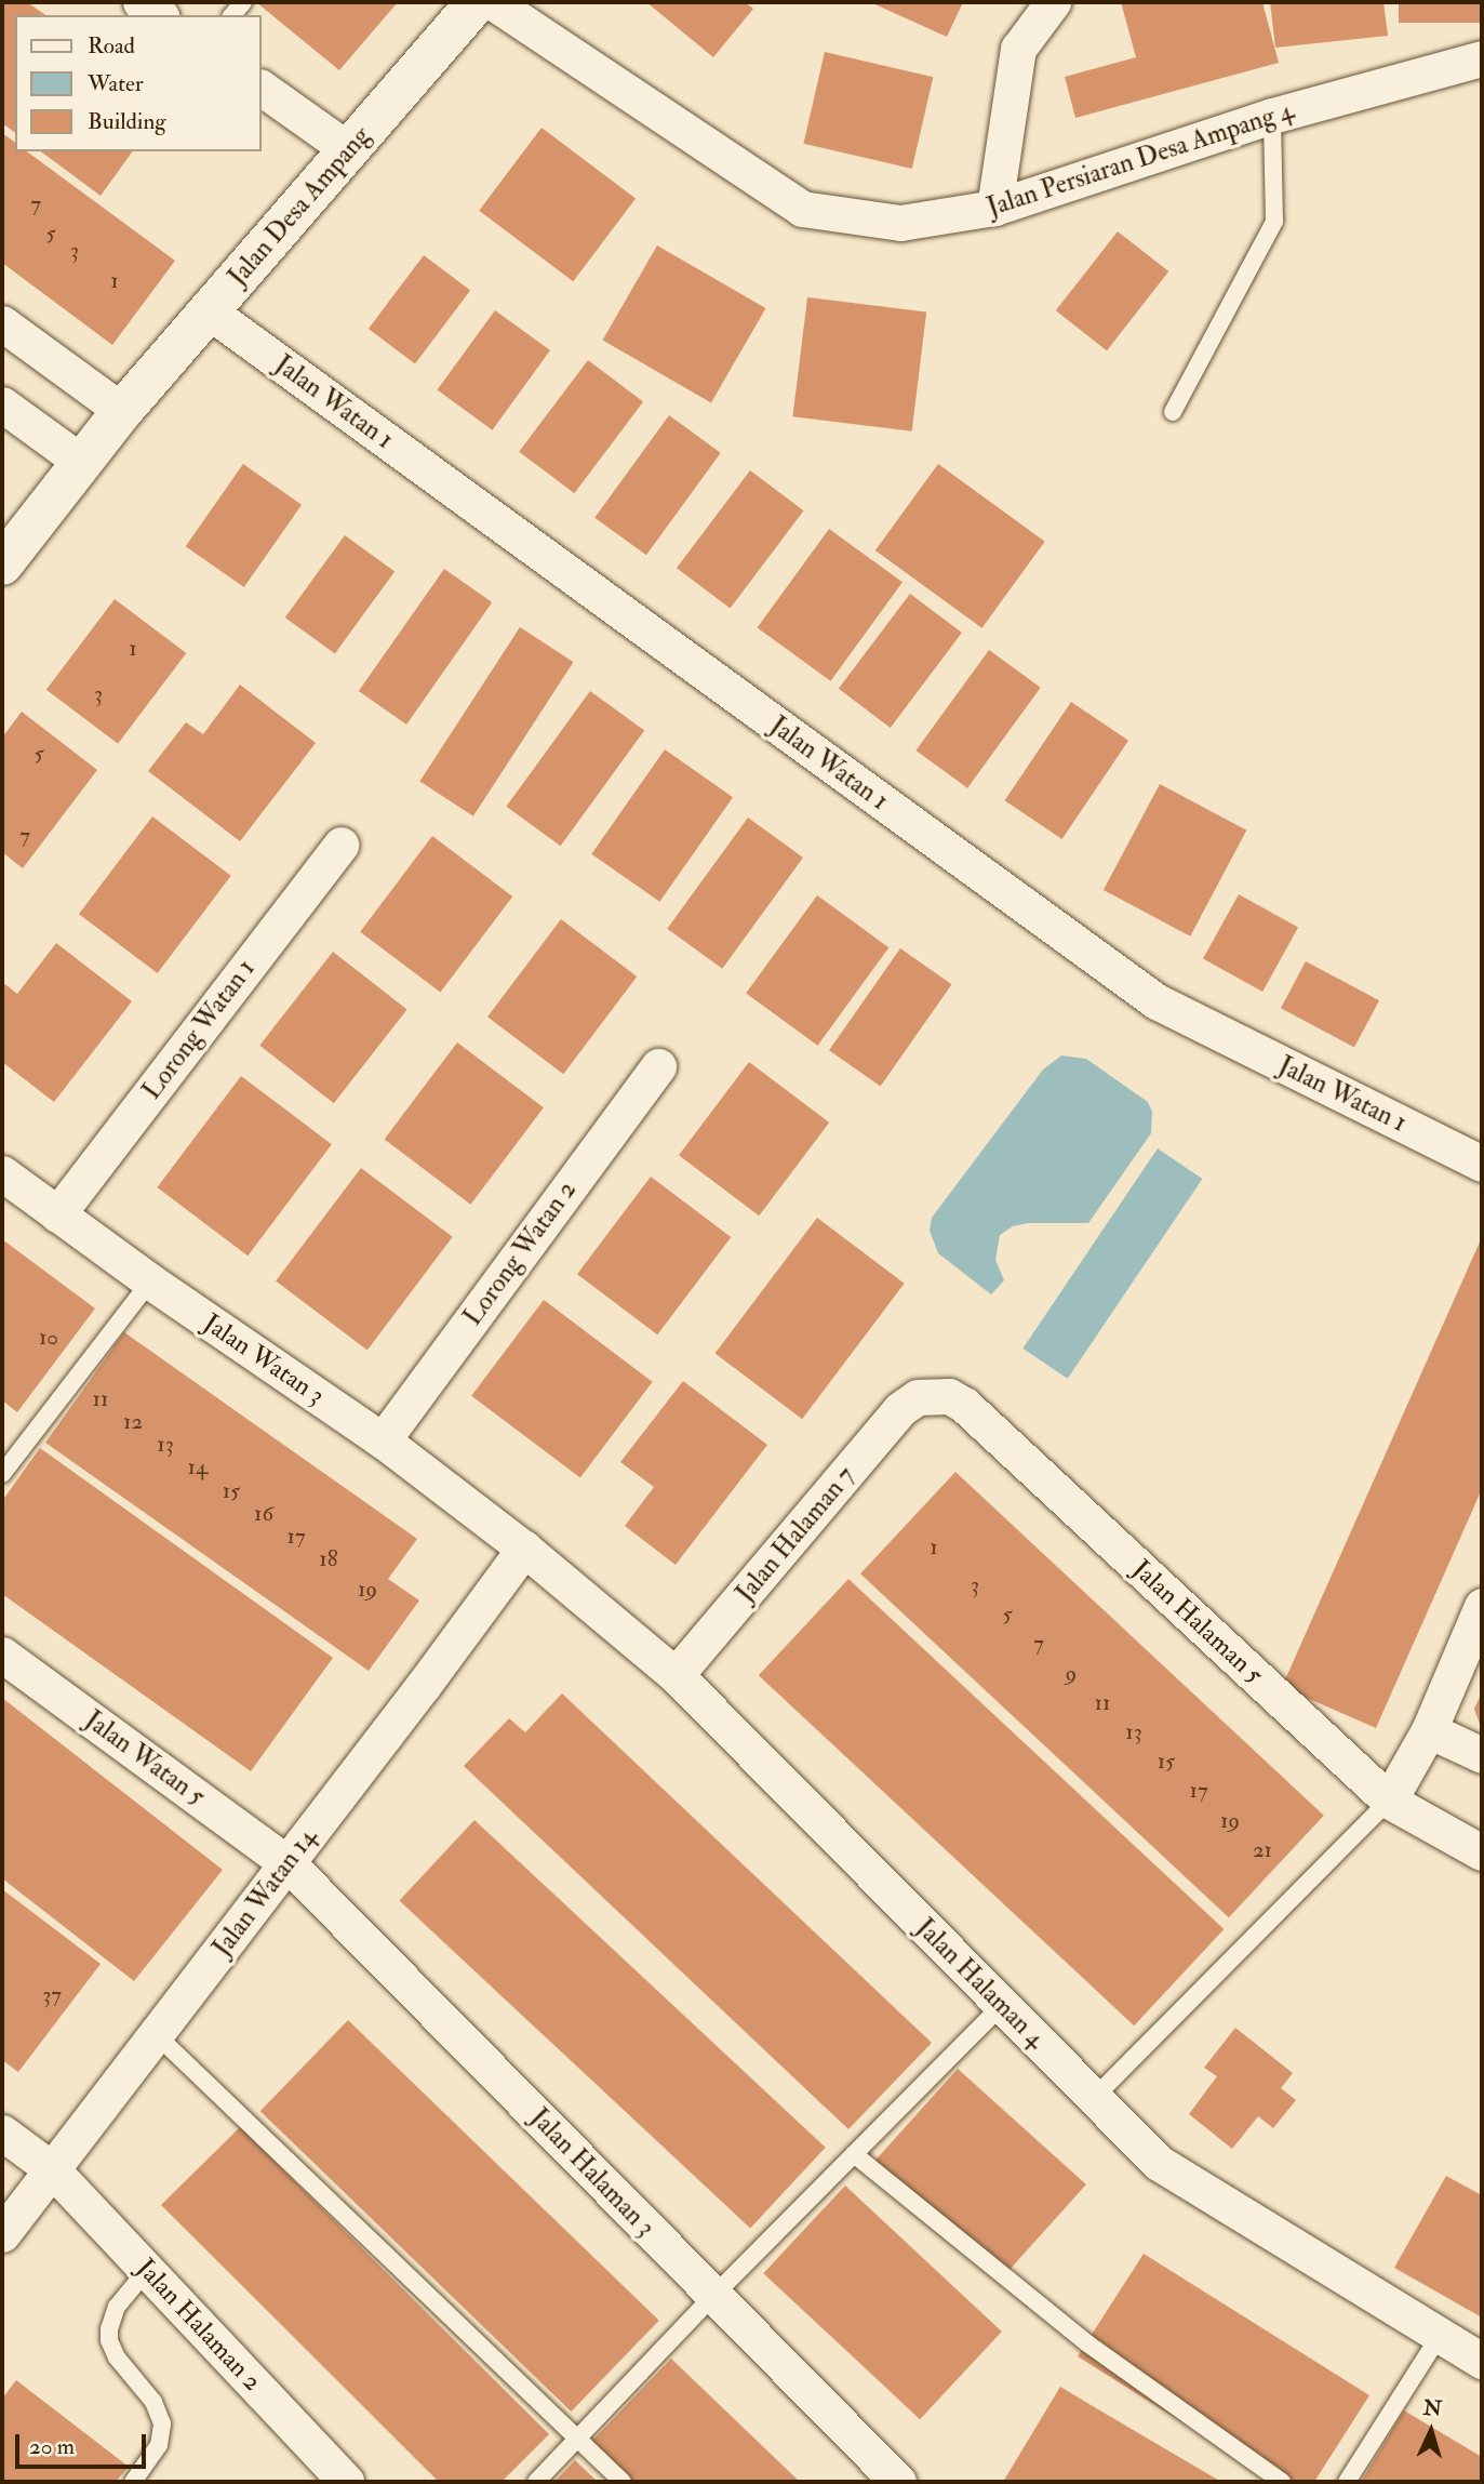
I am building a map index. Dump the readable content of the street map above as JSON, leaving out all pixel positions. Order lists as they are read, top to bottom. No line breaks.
{"streets":{"street":["Jalan Persiaran Desa Ampang 4","Jalan Desa Ampang","Jalan Watan 1","Lorong Watan 1","Lorong Watan 2","Jalan Watan 3","Jalan Halaman 7","Jalan Halaman 5","Jalan Watan 5","Jalan Watan 14","Jalan Halaman 4","Jalan Halaman 3","Jalan Halaman 2"]},"crossings":[["Jalan Desa Ampang","Jalan Watan 1"],["Lorong Watan 1","Jalan Watan 3"],["Lorong Watan 2","Jalan Watan 3"],["Jalan Watan 3","Jalan Watan 14"],["Jalan Watan 3","Jalan Halaman 4"],["Jalan Halaman 7","Jalan Halaman 5"],["Jalan Halaman 7","Jalan Halaman 4"],["Jalan Watan 5","Jalan Watan 14"],["Jalan Watan 5","Jalan Halaman 3"],["Jalan Watan 14","Jalan Halaman 4"],["Jalan Watan 14","Jalan Halaman 3"],["Jalan Watan 14","Jalan Halaman 2"]],"house_numbers":["7","5","3","1","1","3","5","7","10","11","12","13","14","15","16","17","1","18","3","19","5","7","9","11","13","15","17","19","21","37"],"legend":["Road","Water","Building"],"scale_bar":"20 m","north":"top"}
